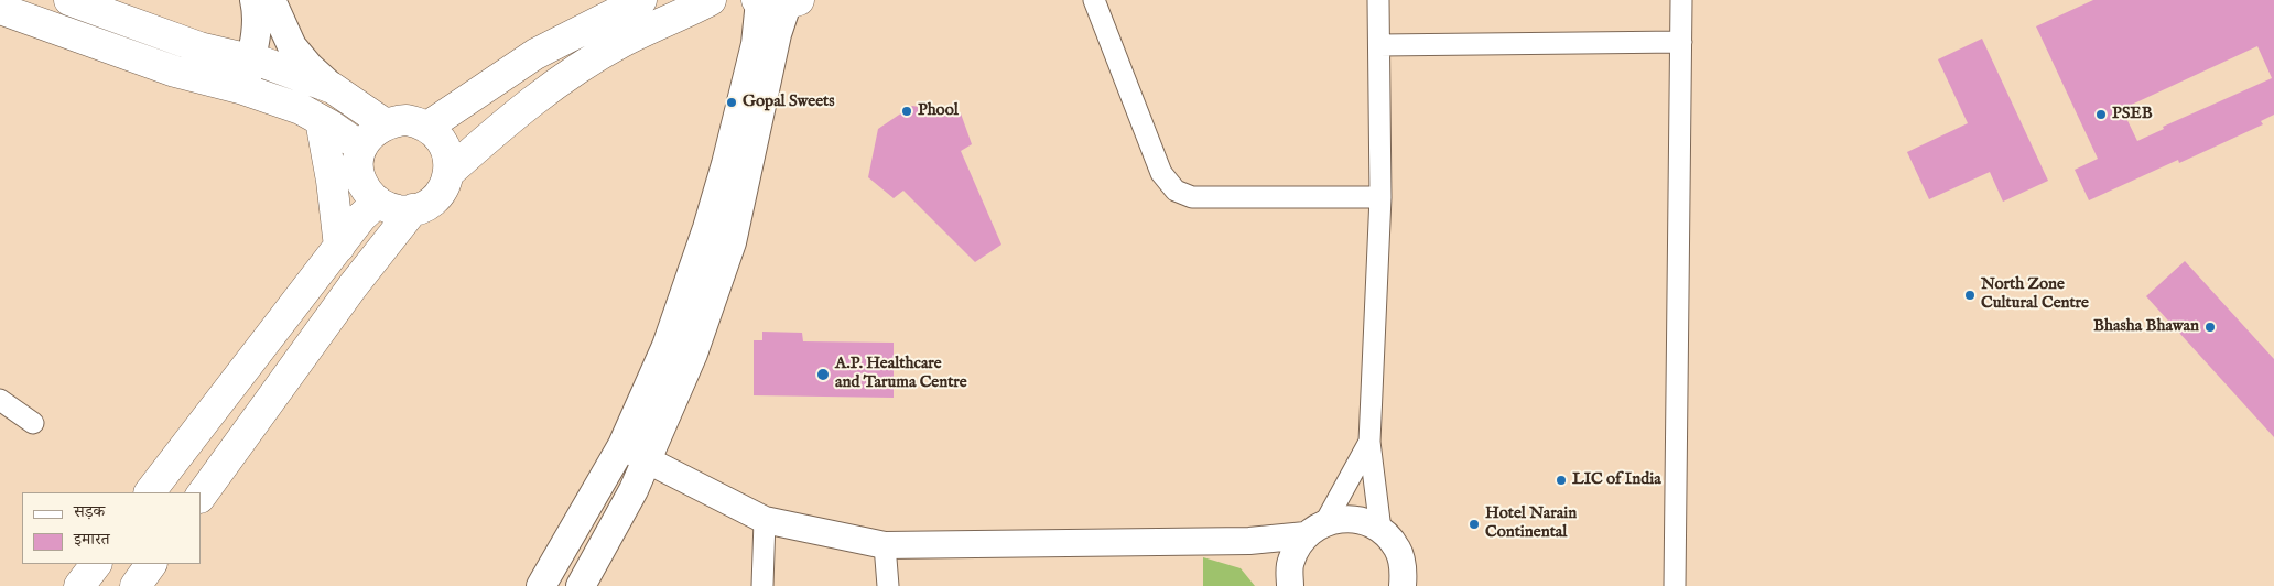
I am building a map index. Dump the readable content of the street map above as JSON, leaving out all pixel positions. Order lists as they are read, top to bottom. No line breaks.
{"places":["Gopal Sweets","Phool","PSEB","North Zone Cultural Centre","Bhasha Bhawan","A.P. Healthcare and Taruma Centre","LIC of India","Hotel Narain Continental"],"legend":["सड़क","इमारत"]}
